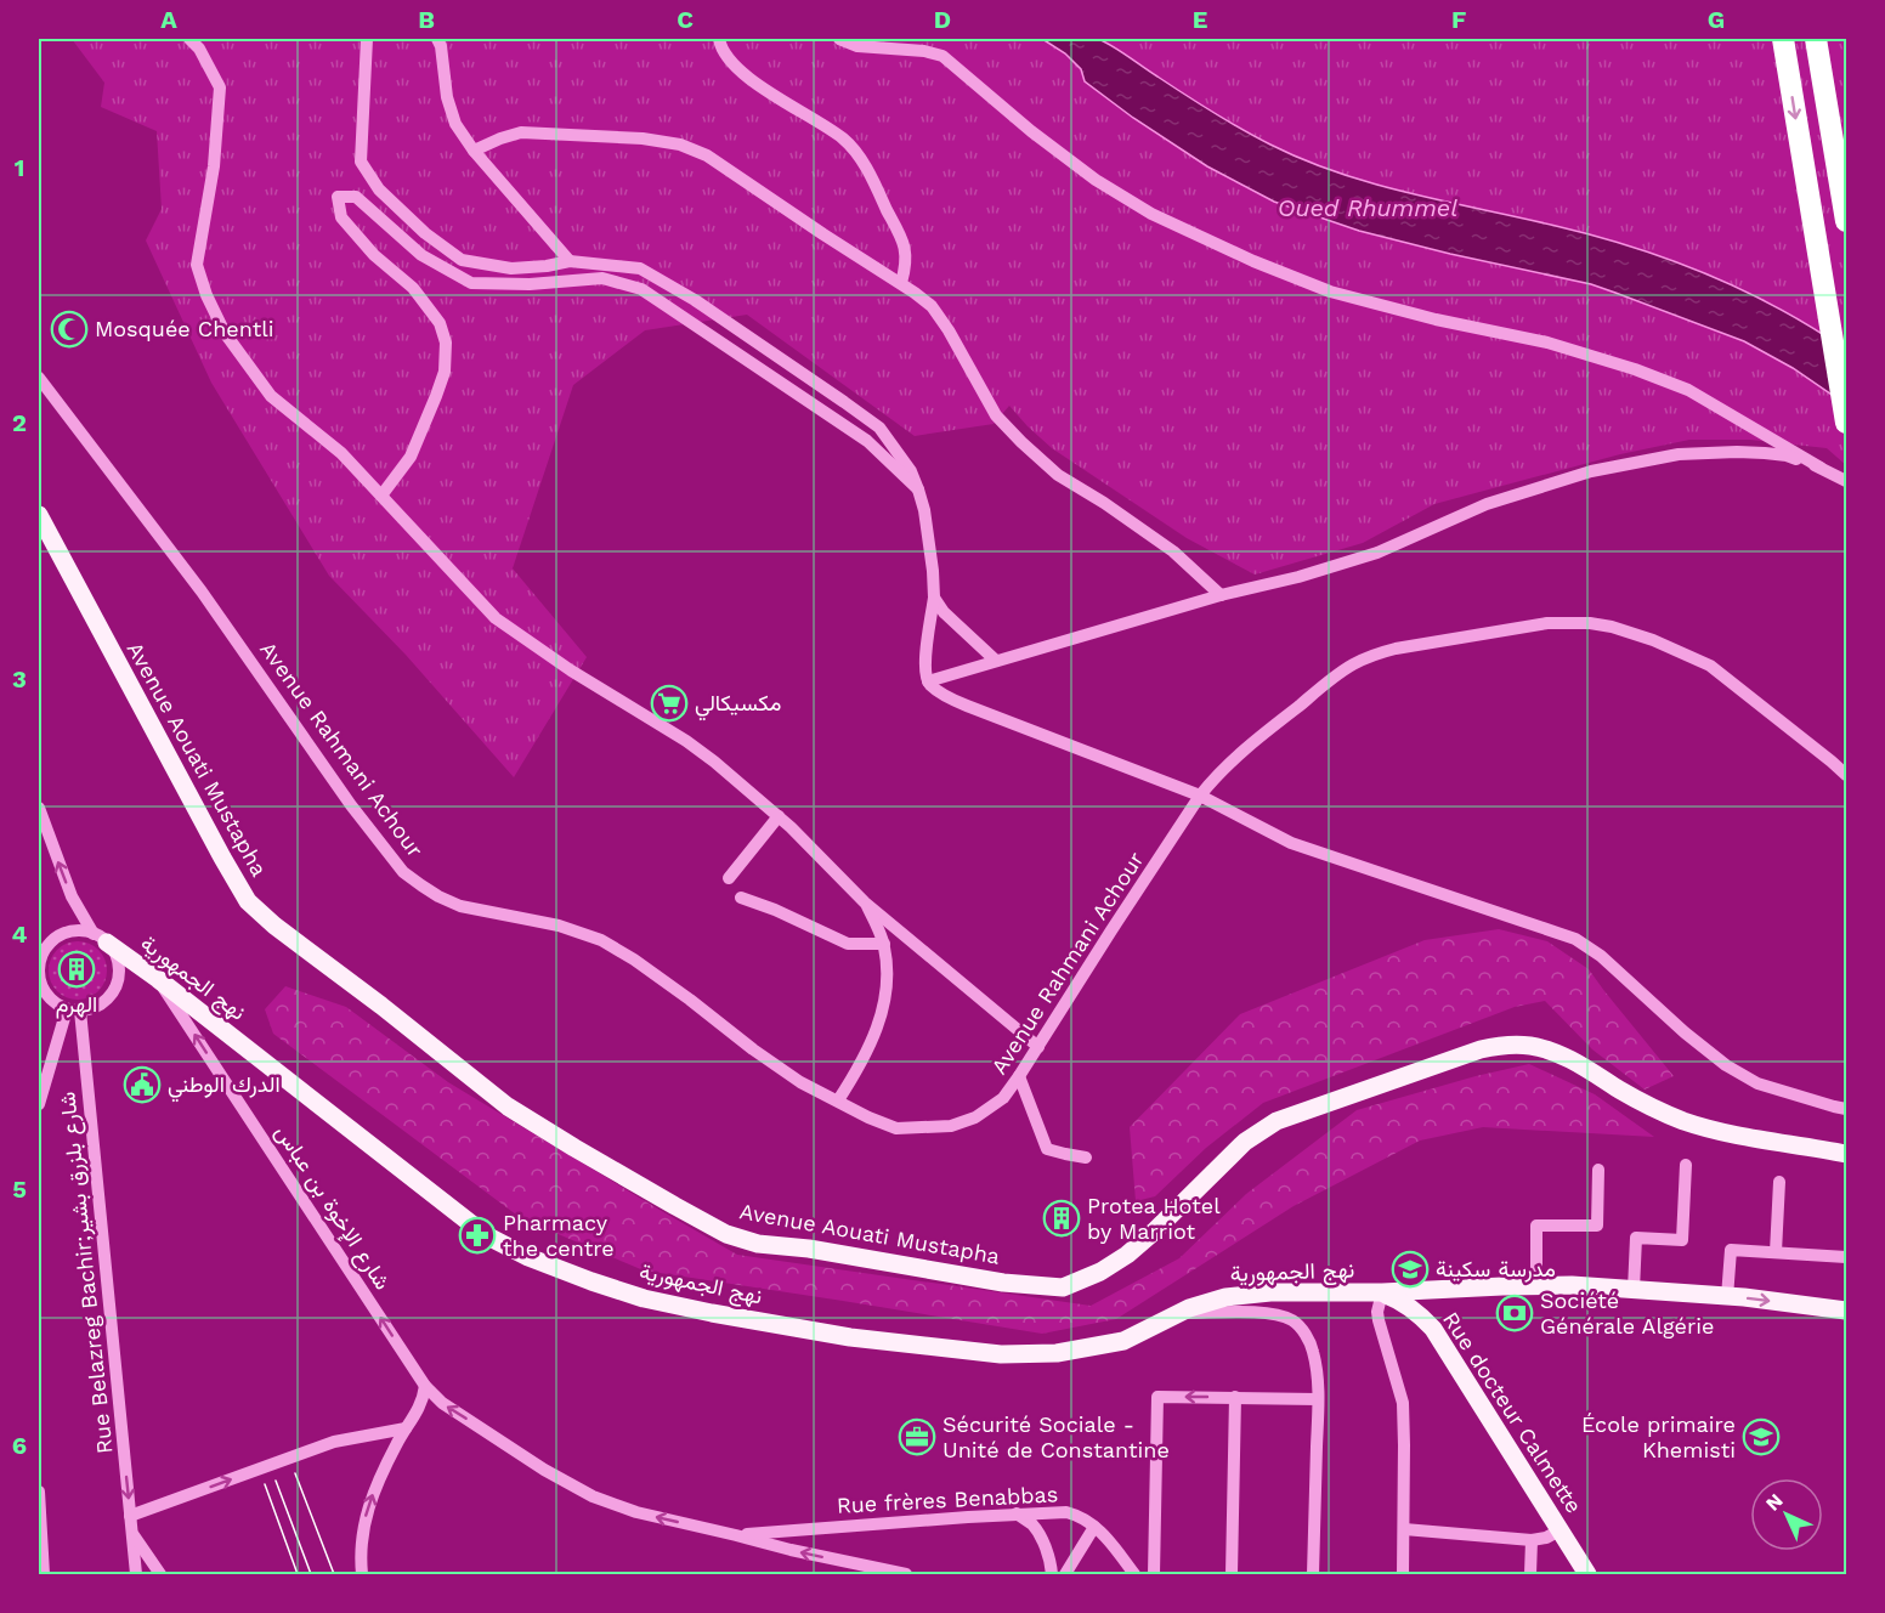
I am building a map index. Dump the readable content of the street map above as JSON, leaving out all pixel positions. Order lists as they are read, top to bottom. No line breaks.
{"streets":{"main road":["Avenue Aouati Mustapha","نهج الجمهورية","Rue docteur Calmette"],"street":["Avenue Rahmani Achour","شارع الإخوة بن عباس","Rue Belazreg Bachir;شارع بلزرق بشير","Rue frères Benabbas"]},"crossings":[["نهج الجمهورية","شارع الإخوة بن عباس"],["نهج الجمهورية","Rue Belazreg Bachir;شارع بلزرق بشير"],["نهج الجمهورية","Rue docteur Calmette"],["شارع الإخوة بن عباس","Rue frères Benabbas"]],"one_way":["شارع الإخوة بن عباس","Rue Belazreg Bachir;شارع بلزرق بشير"],"water":["Oued Rhummel"],"places":{"mosque":["Mosquée Chentli"],"supermarket":["مكسيكالي"],"building":["الهرم","Protea Hotel by Marriot"],"public building":["الدرك الوطني"],"pharmacy":["Pharmacy the centre"],"school or university":["مدرسة سكينة","École primaire Khemisti"],"bank":["Société Générale Algérie"],"office":["Sécurité Sociale - Unité de Constantine"]},"north":"top left","grid":{"columns":["A","B","C","D","E","F","G"],"rows":["1","2","3","4","5","6"]}}
